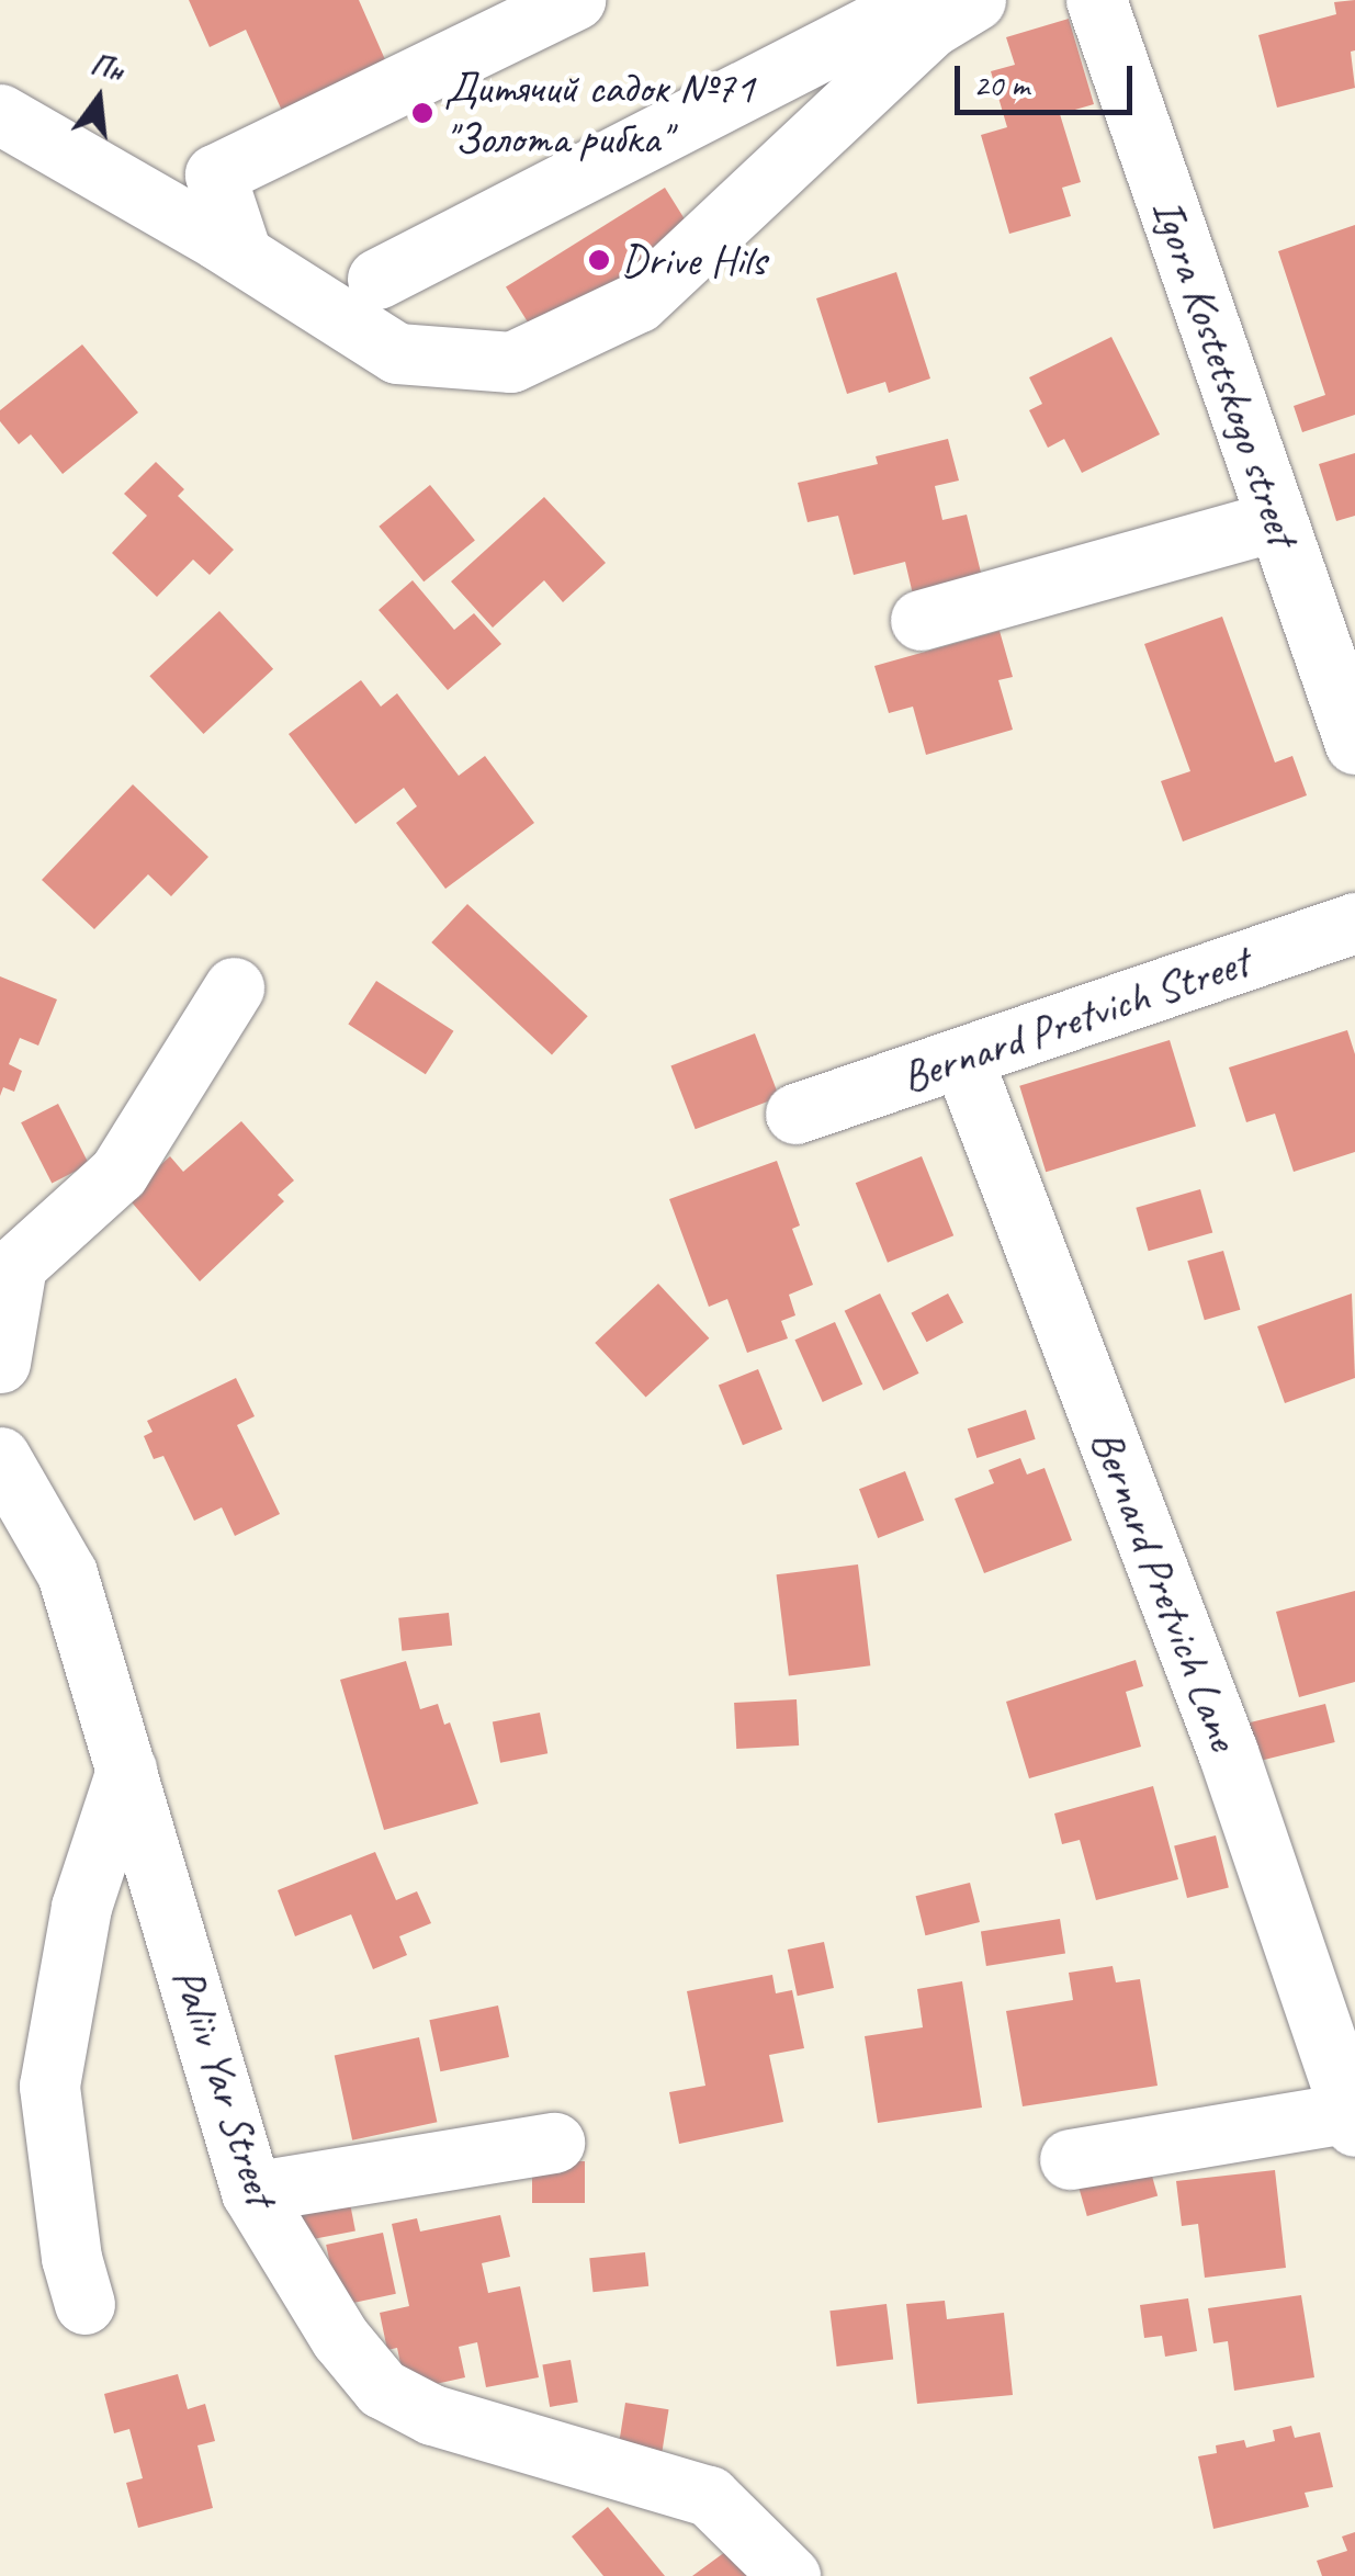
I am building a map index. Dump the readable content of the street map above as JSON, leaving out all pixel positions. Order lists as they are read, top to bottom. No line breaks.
{"streets":{"street":["Igora Kostetskogo street","Bernard Pretvich Street","Bernard Pretvich Lane","Paliiv Yar Street"]},"crossings":[["Bernard Pretvich Street","Bernard Pretvich Lane"]],"places":["Дитячий садок №71 \"Золота рибка\"","Drive Hils"],"scale_bar":"20 m","north":"top"}
